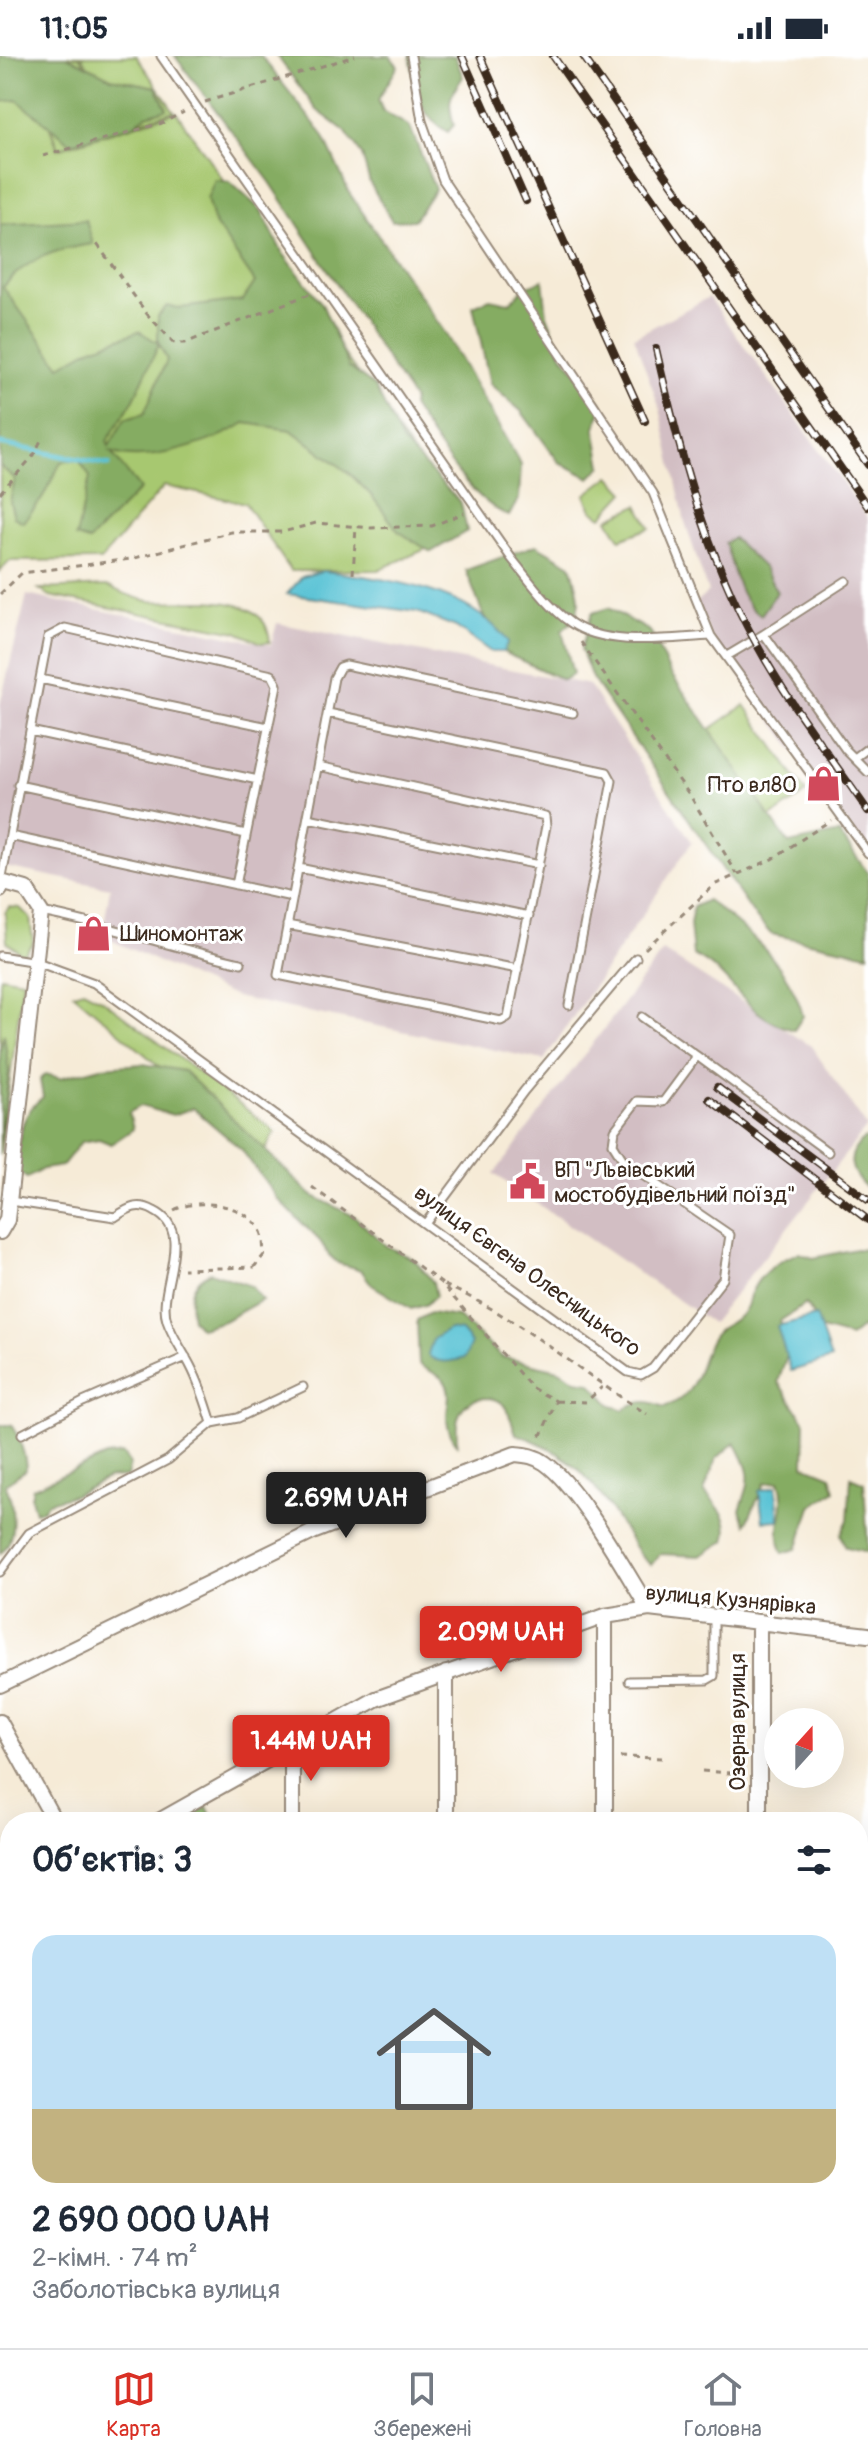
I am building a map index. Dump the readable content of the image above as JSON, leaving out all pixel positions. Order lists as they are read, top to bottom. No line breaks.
{"streets":{"street":["вулиця Кузнярівка","Озерна вулиця"],"lane":["вулиця Євгена Олесницького"]},"crossings":[["вулиця Кузнярівка","Озерна вулиця"]],"places":{"shop":["Пто вл80","Шиномонтаж"],"public building":["ВП \"Львівський мостобудівельний поїзд\""]},"north":"top","page":{"status":"11:05","price":["2.69M UAH","2.09M UAH","1.44M UAH"],"heading":"Об’єктів: 3","list":[{"name":"2 690 000 UAH","note":"2-кімн. · 74 m² · Заболотівська вулиця"}],"tabs":["Карта","Збережені","Головна"]}}
